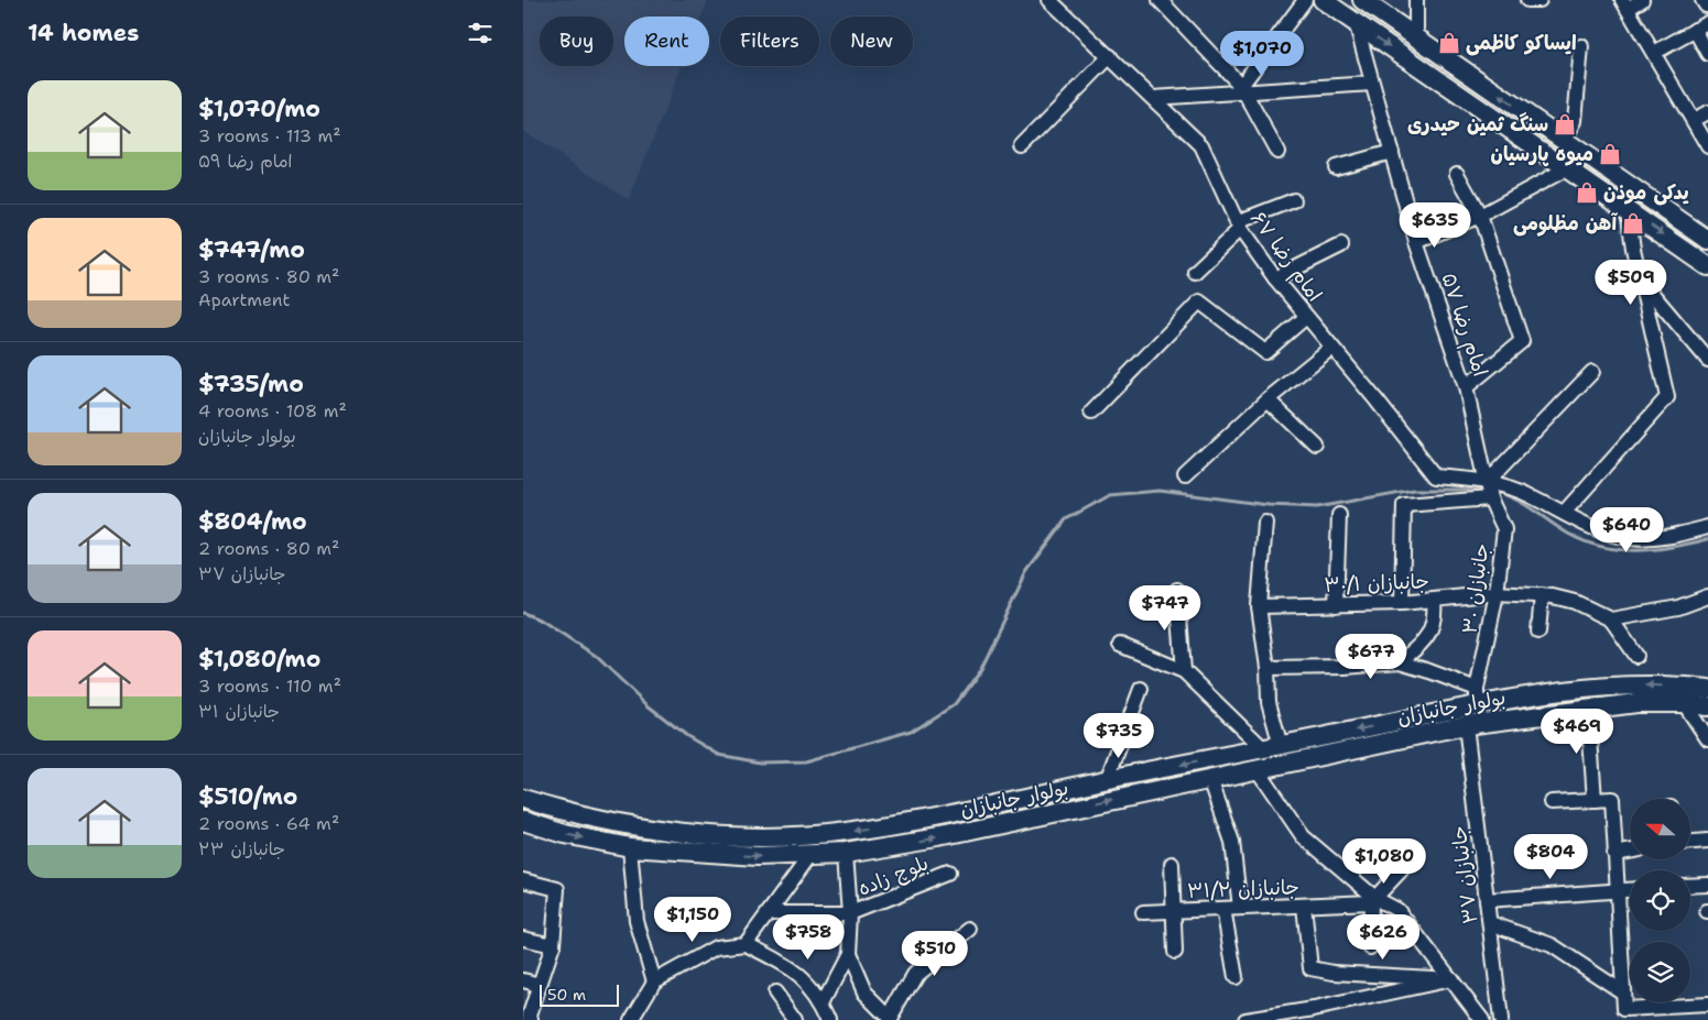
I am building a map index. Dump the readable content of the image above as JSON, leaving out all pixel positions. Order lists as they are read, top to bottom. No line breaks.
{"streets":{"main road":["بولوار جانبازان"],"street":["امام رضا ۶۷","امام رضا ۵۷","جانبازان ۳۰/۱","جانبازان ۳۰","جانبازان ۳۷","بلوچ زاده","جانبازان ۳۱/۲"]},"crossings":[["امام رضا ۶۷","امام رضا ۵۷"],["امام رضا ۶۷","جانبازان ۳۰"],["امام رضا ۵۷","جانبازان ۳۰"],["جانبازان ۳۰/۱","جانبازان ۳۰"],["جانبازان ۳۰","بولوار جانبازان"],["بولوار جانبازان","جانبازان ۳۷"]],"places":{"shop":["ایساکو کاظمی","سنگ ثمین حیدری","میوه پارسیان","یدکی موذن","آهن مظلومی"]},"scale_bar":"50 m","north":"left","page":{"heading":"14 homes","chip":["Buy","Rent","Filters","New"],"price":["$1,070","$635","$509","$640","$747","$677","$469","$735","$804","$1,080","$1,150","$758","$626","$510"],"list":[{"name":"$1,070/mo","note":"3 rooms · 113 m² · امام رضا ۵۹"},{"name":"$747/mo","note":"3 rooms · 80 m² · Apartment"},{"name":"$735/mo","note":"4 rooms · 108 m² · بولوار جانبازان"},{"name":"$804/mo","note":"2 rooms · 80 m² · جانبازان ۳۷"},{"name":"$1,080/mo","note":"3 rooms · 110 m² · جانبازان ۳۱"},{"name":"$510/mo","note":"2 rooms · 64 m² · جانبازان ۲۳"}],"scale":"50 m"}}
